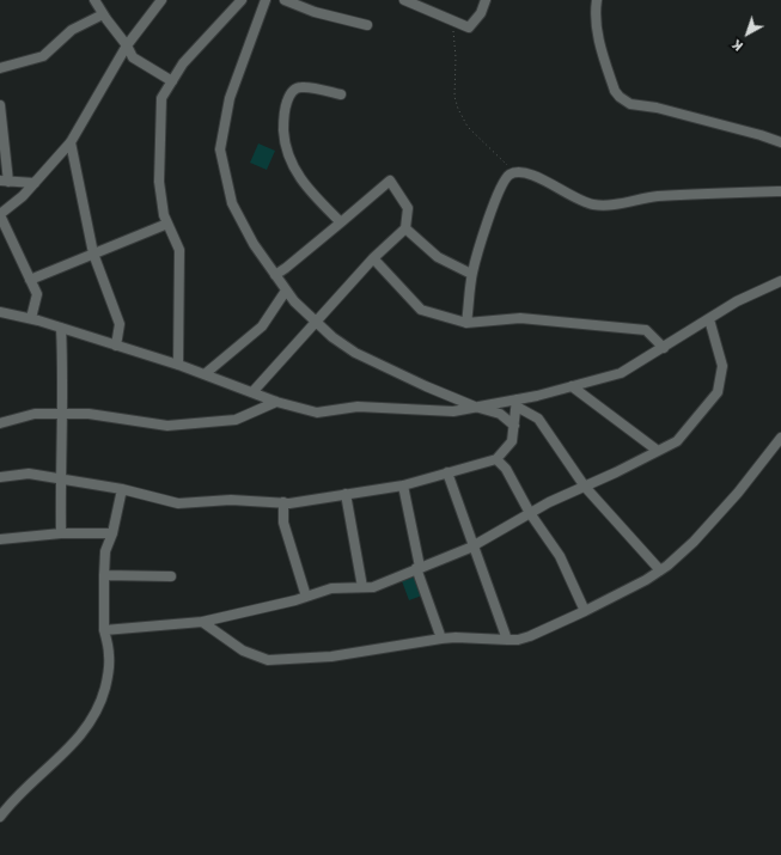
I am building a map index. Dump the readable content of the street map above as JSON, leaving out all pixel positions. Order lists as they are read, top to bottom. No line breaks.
{"north":"bottom left"}
